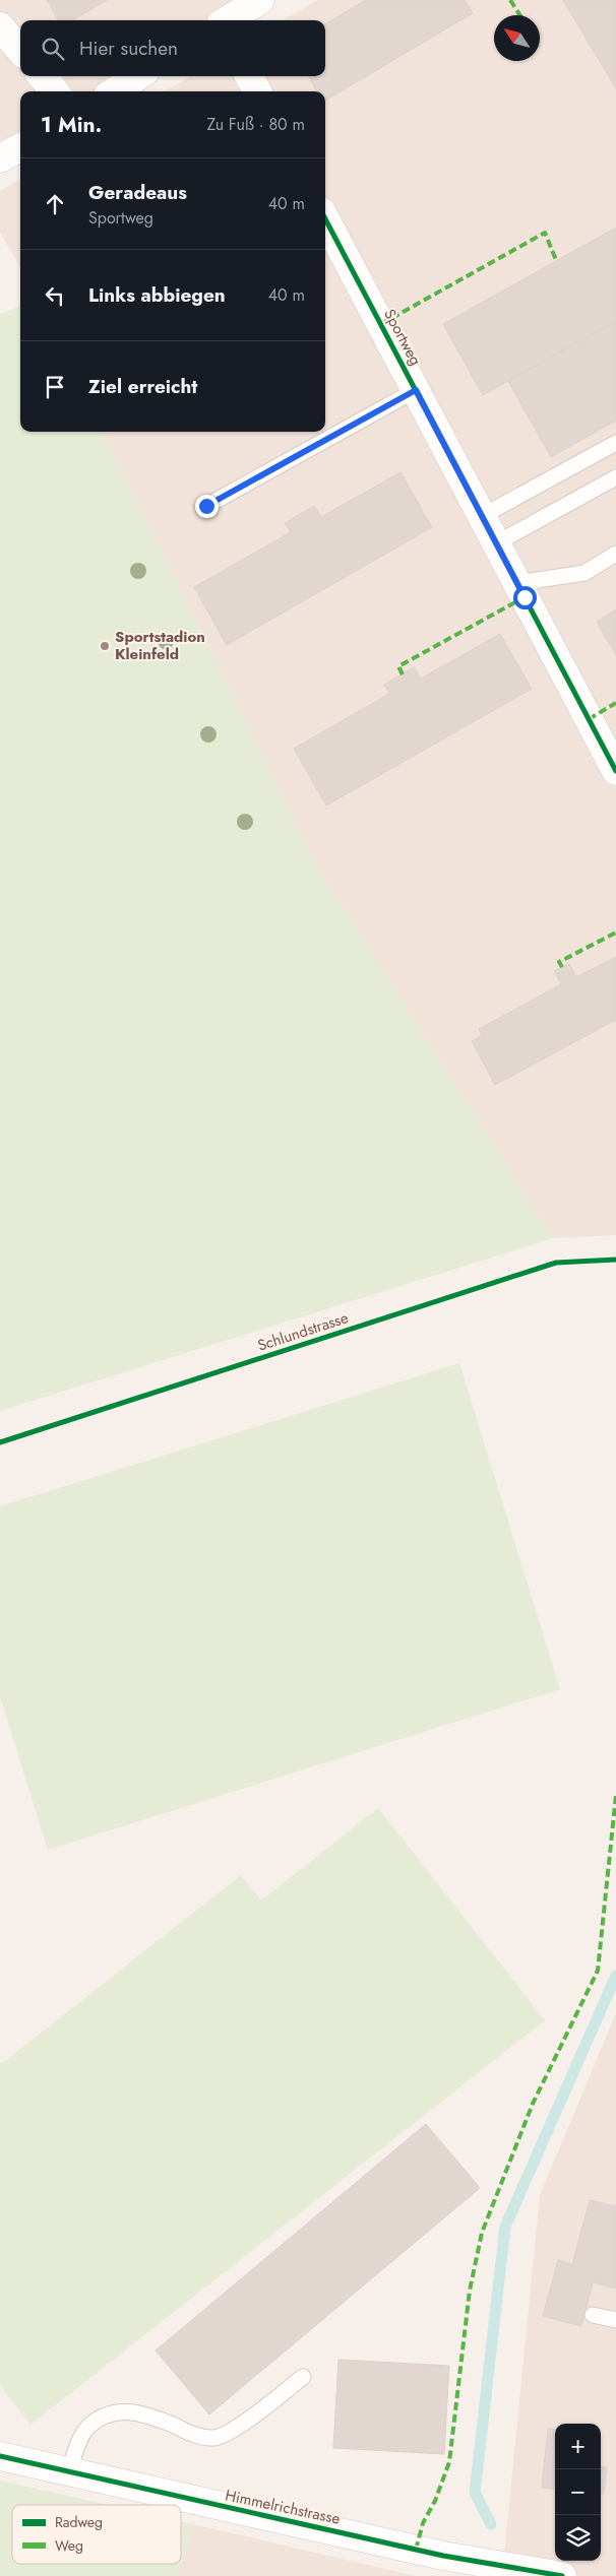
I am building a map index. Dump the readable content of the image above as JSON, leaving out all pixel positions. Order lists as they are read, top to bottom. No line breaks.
{"streets":{"street":["Sportweg","Himmelrichstrasse"],"cycle path":["Schlundstrasse"]},"places":["Sportstadion Kleinfeld"],"legend":["Radweg","Weg"],"north":"top left","page":{"search":"Hier suchen","heading":["1 Min.","Zu Fuß · 80 m"],"list":[["Geradeaus","Sportweg","40 m"],["Links abbiegen","40 m"],"Ziel erreicht"],"map_buttons":["+","−"]}}
